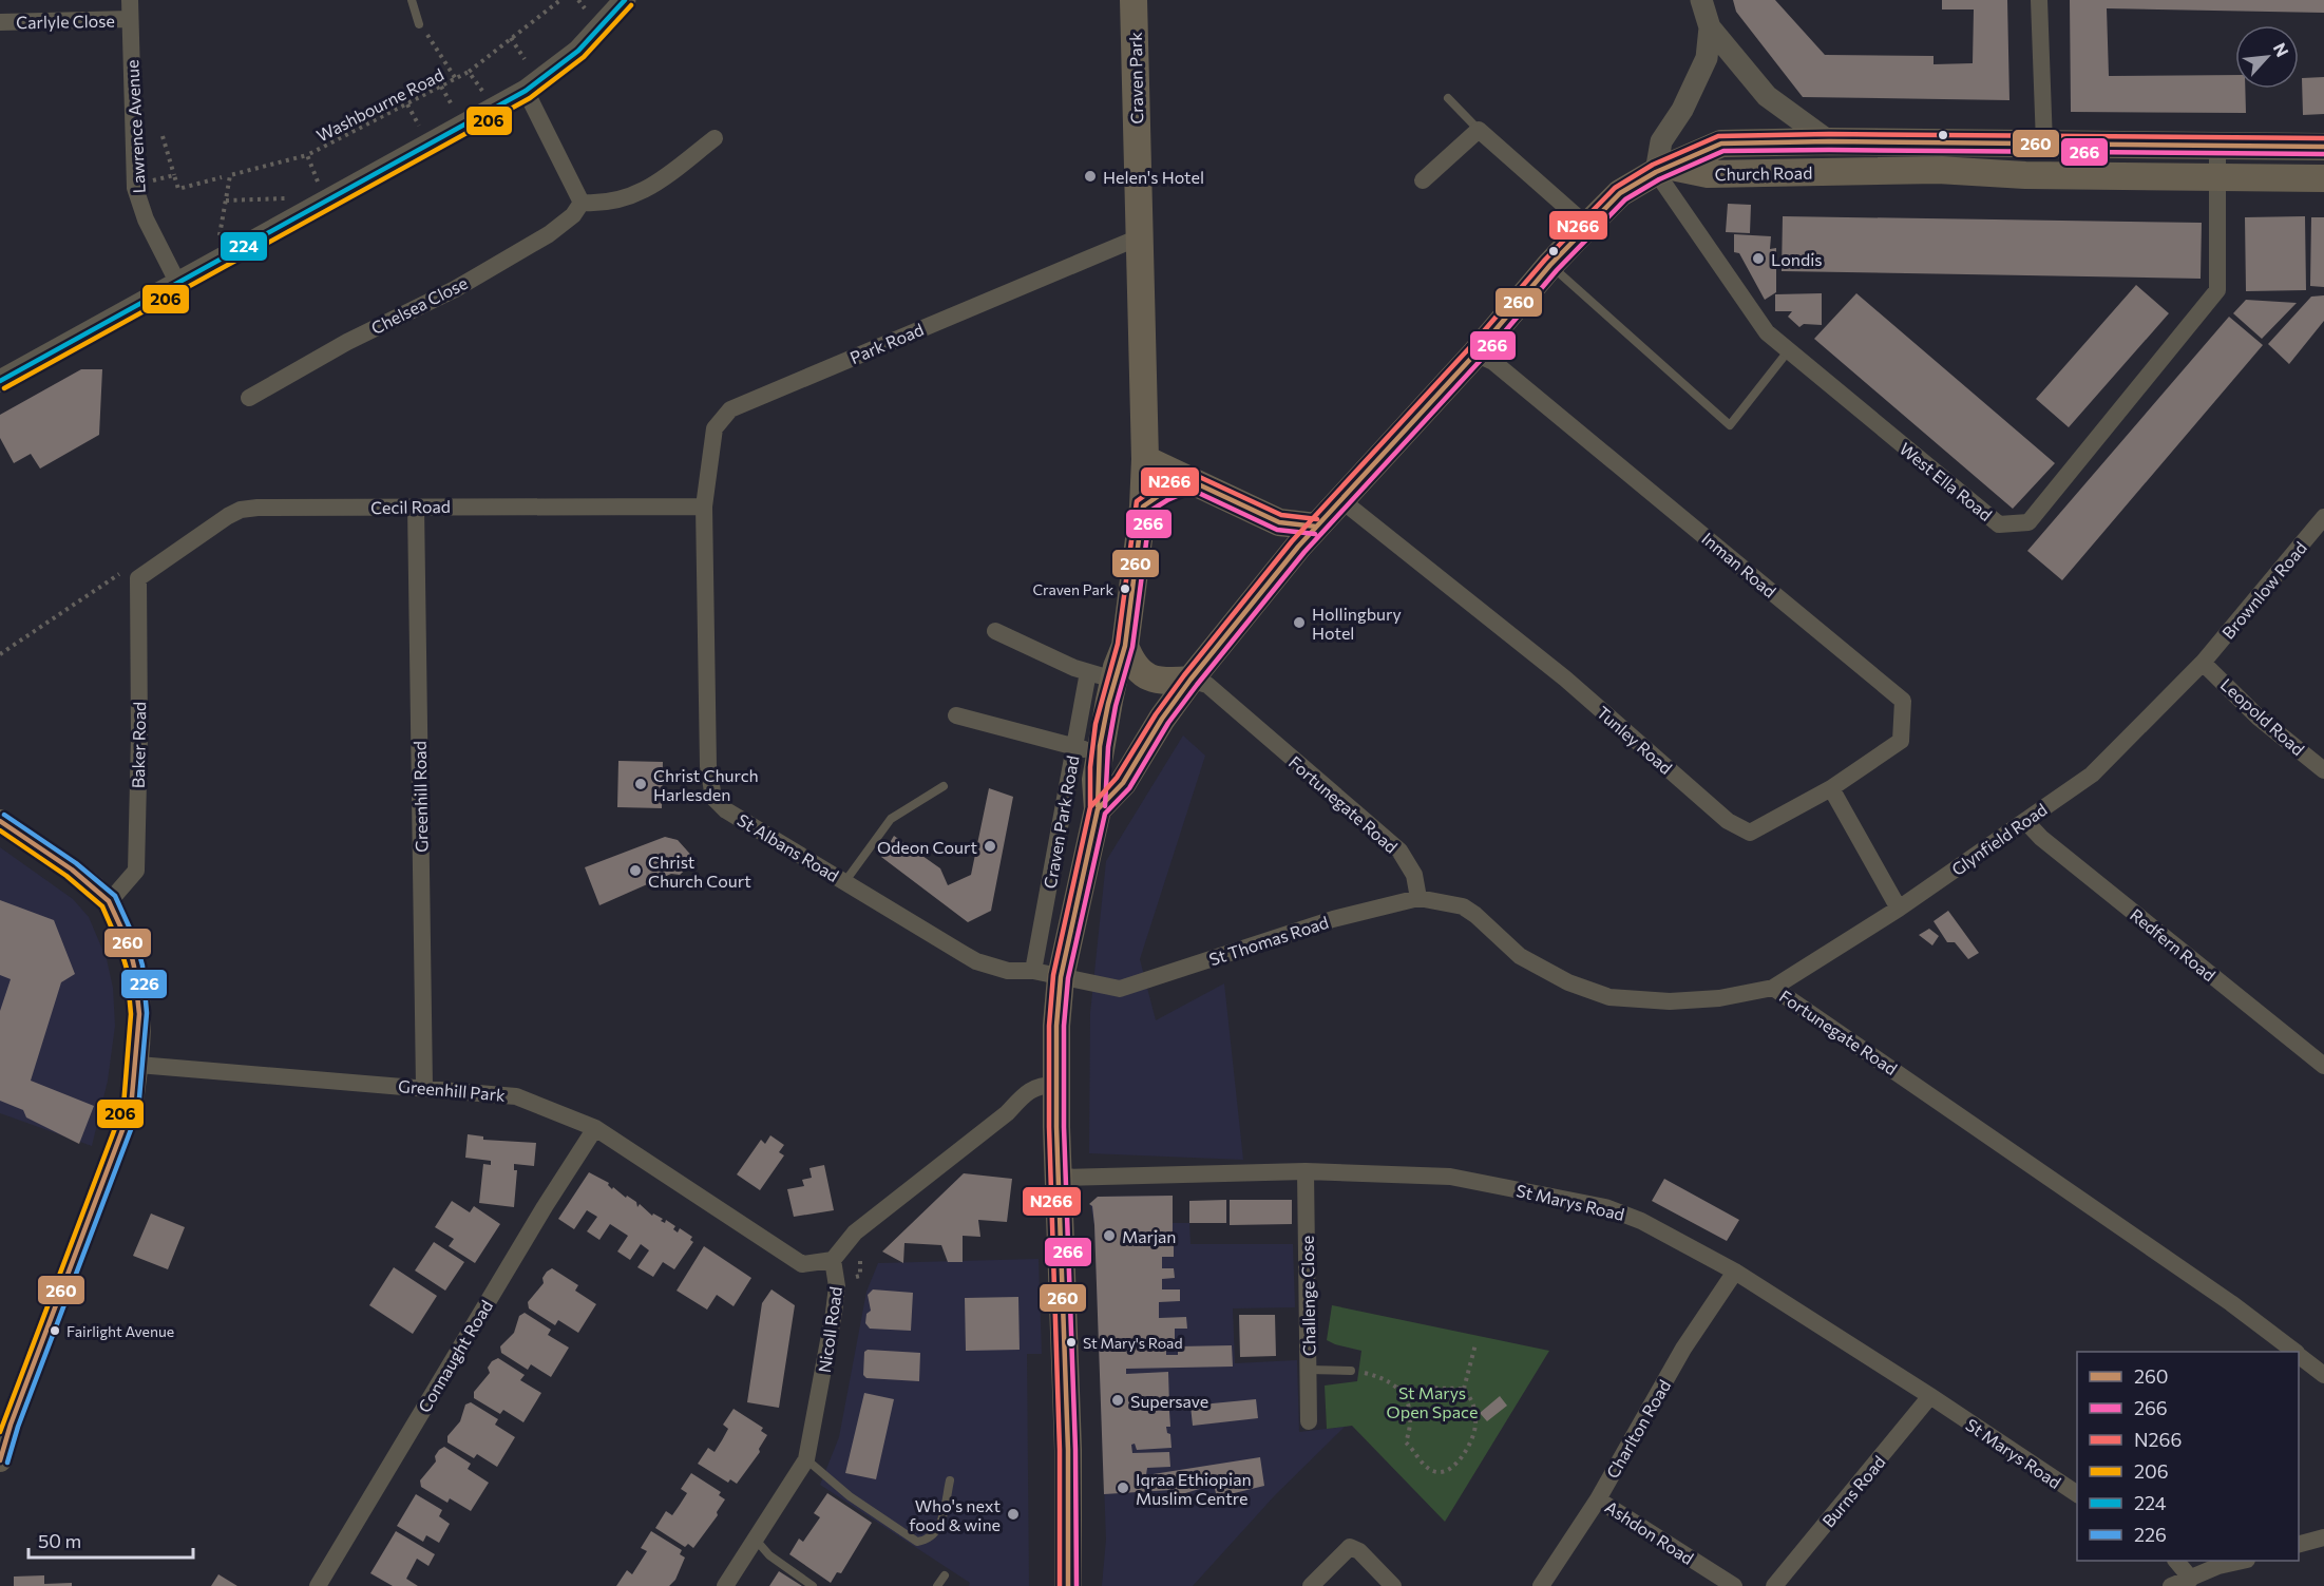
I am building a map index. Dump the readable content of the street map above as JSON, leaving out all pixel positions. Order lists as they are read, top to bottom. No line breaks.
{"streets":{"main road":["Craven Park","Church Road","Craven Park Road"],"street":["Carlyle Close","Lawrence Avenue","Chelsea Close","Park Road","West Ella Road","Cecil Road","Inman Road","Brownlow Road","Leopold Road","Tunley Road","Baker Road","Greenhill Road","Fortunegate Road","Glynfield Road","St Albans Road","St Thomas Road","Redfern Road","Greenhill Park","St Marys Road","Challenge Close","Nicoll Road","Connaught Road","Charlton Road","Burns Road","Ashdon Road"],"path":["Washbourne Road"]},"crossings":[["Carlyle Close","Lawrence Avenue"],["Craven Park","Park Road"],["Craven Park","Craven Park Road"],["Church Road","West Ella Road"],["Park Road","Cecil Road"],["Park Road","St Albans Road"],["Cecil Road","Baker Road"],["Cecil Road","Greenhill Road"],["Cecil Road","St Albans Road"],["Inman Road","Tunley Road"],["Brownlow Road","Leopold Road"],["Brownlow Road","Glynfield Road"],["Leopold Road","Glynfield Road"],["Greenhill Road","Greenhill Park"],["Fortunegate Road","Craven Park Road"],["Fortunegate Road","Glynfield Road"],["Fortunegate Road","St Thomas Road"],["Craven Park Road","St Albans Road"],["Craven Park Road","St Marys Road"],["Craven Park Road","Nicoll Road"],["Glynfield Road","Redfern Road"],["St Albans Road","St Thomas Road"],["Greenhill Park","Nicoll Road"],["Greenhill Park","Connaught Road"],["St Marys Road","Challenge Close"],["St Marys Road","Charlton Road"],["St Marys Road","Burns Road"],["Charlton Road","Ashdon Road"]],"parks":["St Marys Open Space"],"places":["Helen's Hotel","Londis","Craven Park","Hollingbury Hotel","Christ Church Harlesden","Odeon Court","Christ Church Court","Marjan","Fairlight Avenue","St Mary's Road","Supersave","Iqraa Ethiopian Muslim Centre","Who's next food & wine"],"lines":["transit line 224","transit line 206","transit line N266","transit line 260","transit line 266","transit line 226"],"legend":["260","266","N266","206","224","226"],"scale_bar":"50 m","north":"top right"}
